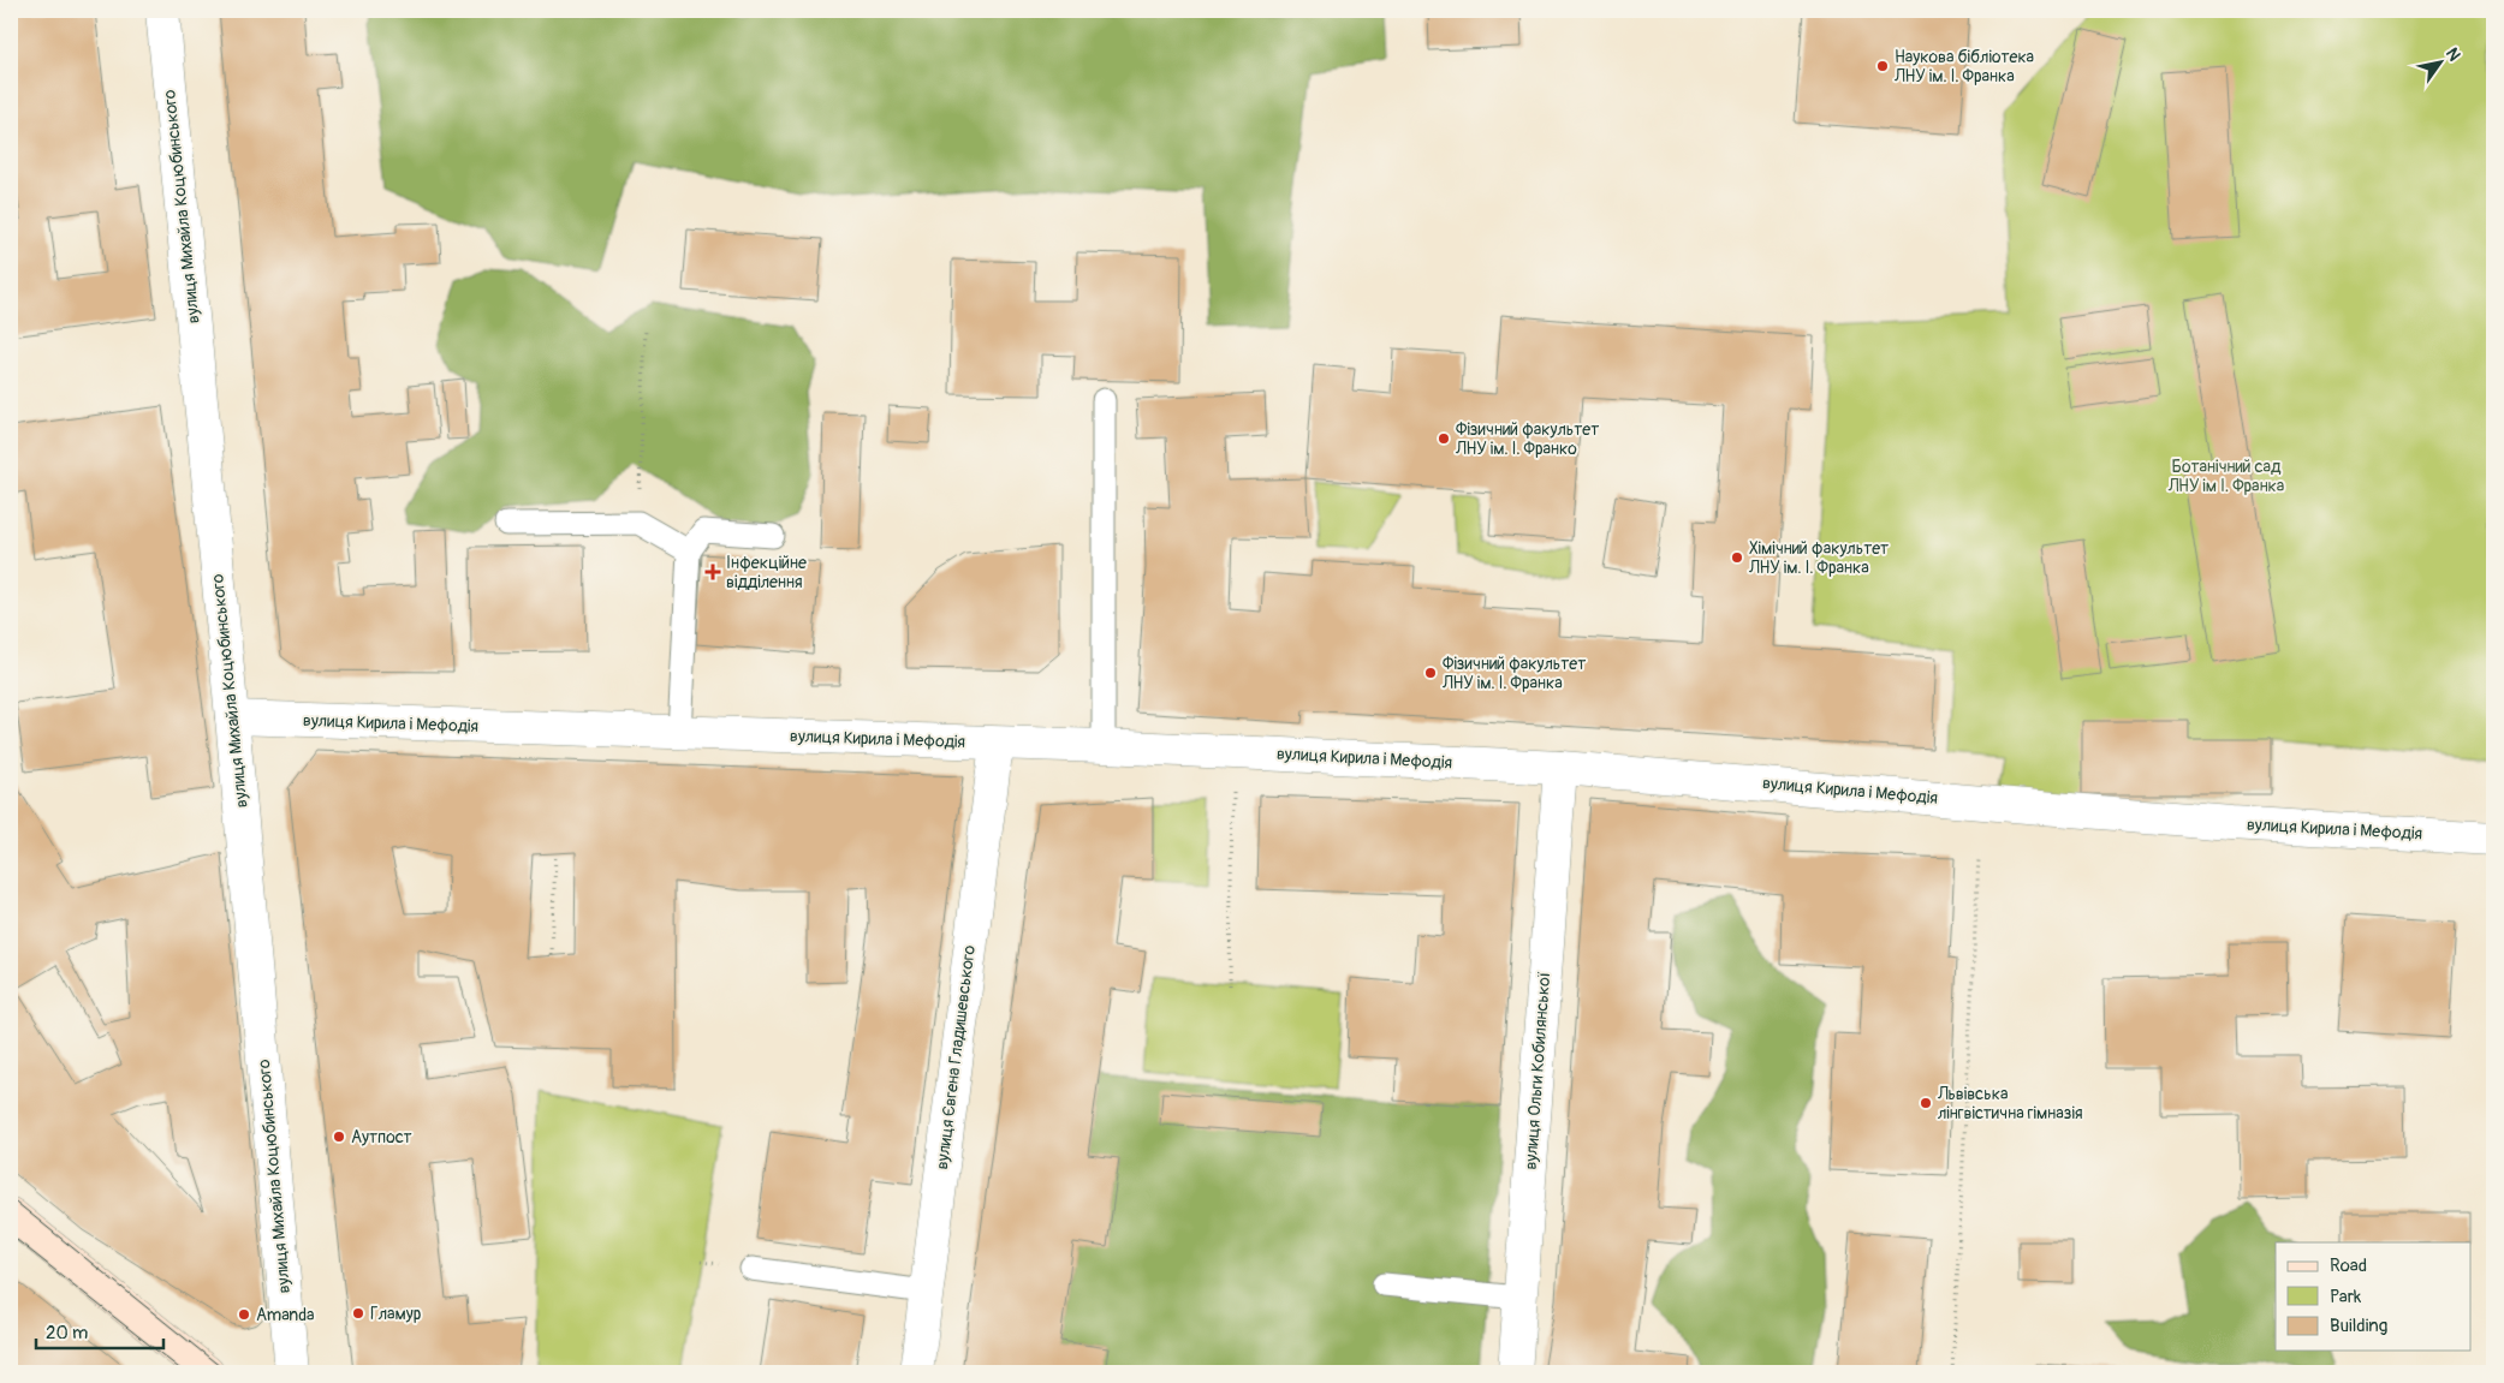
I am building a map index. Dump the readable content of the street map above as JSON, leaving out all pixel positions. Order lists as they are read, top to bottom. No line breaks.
{"streets":{"street":["вулиця Михайла Коцюбинського","вулиця Кирила і Мефодія","вулиця Євгена Гладишевського","вулиця Ольги Кобилянської"]},"crossings":[["вулиця Михайла Коцюбинського","вулиця Кирила і Мефодія"],["вулиця Кирила і Мефодія","вулиця Євгена Гладишевського"],["вулиця Кирила і Мефодія","вулиця Ольги Кобилянської"]],"parks":["Ботанічний сад ЛНУ ім І. Франка"],"places":{"other":["Наукова бібліотека ЛНУ ім. І. Франка","Фізичний факультет ЛНУ ім. І. Франко","Хімічний факультет ЛНУ ім. І. Франка","Фізичний факультет ЛНУ ім. І. Франка","Львівська лінгвістична гімназія","Аутпост","Гламур","Amanda"],"health":["Інфекційне відділення"]},"legend":["Road","Park","Building"],"scale_bar":"20 m","north":"top right"}
